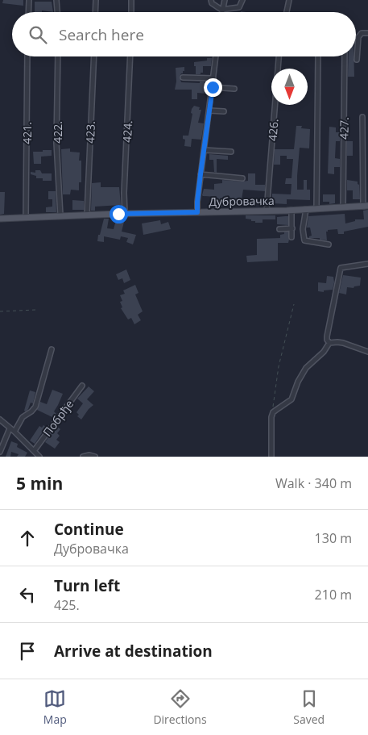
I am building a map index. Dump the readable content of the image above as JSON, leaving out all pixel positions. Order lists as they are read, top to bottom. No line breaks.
{"streets":{"main road":["Дубровачка"],"street":["427.","426.","424.","422.","423.","421.","Побрђе"]},"crossings":[["427.","Дубровачка"],["426.","Дубровачка"],["424.","Дубровачка"],["422.","Дубровачка"],["423.","Дубровачка"],["421.","Дубровачка"]],"north":"bottom","page":{"search":"Search here","heading":["5 min","Walk · 340 m"],"list":[["Continue","Дубровачка","130 m"],["Turn left","425.","210 m"],"Arrive at destination"],"nav":["Map","Directions","Saved"]}}
